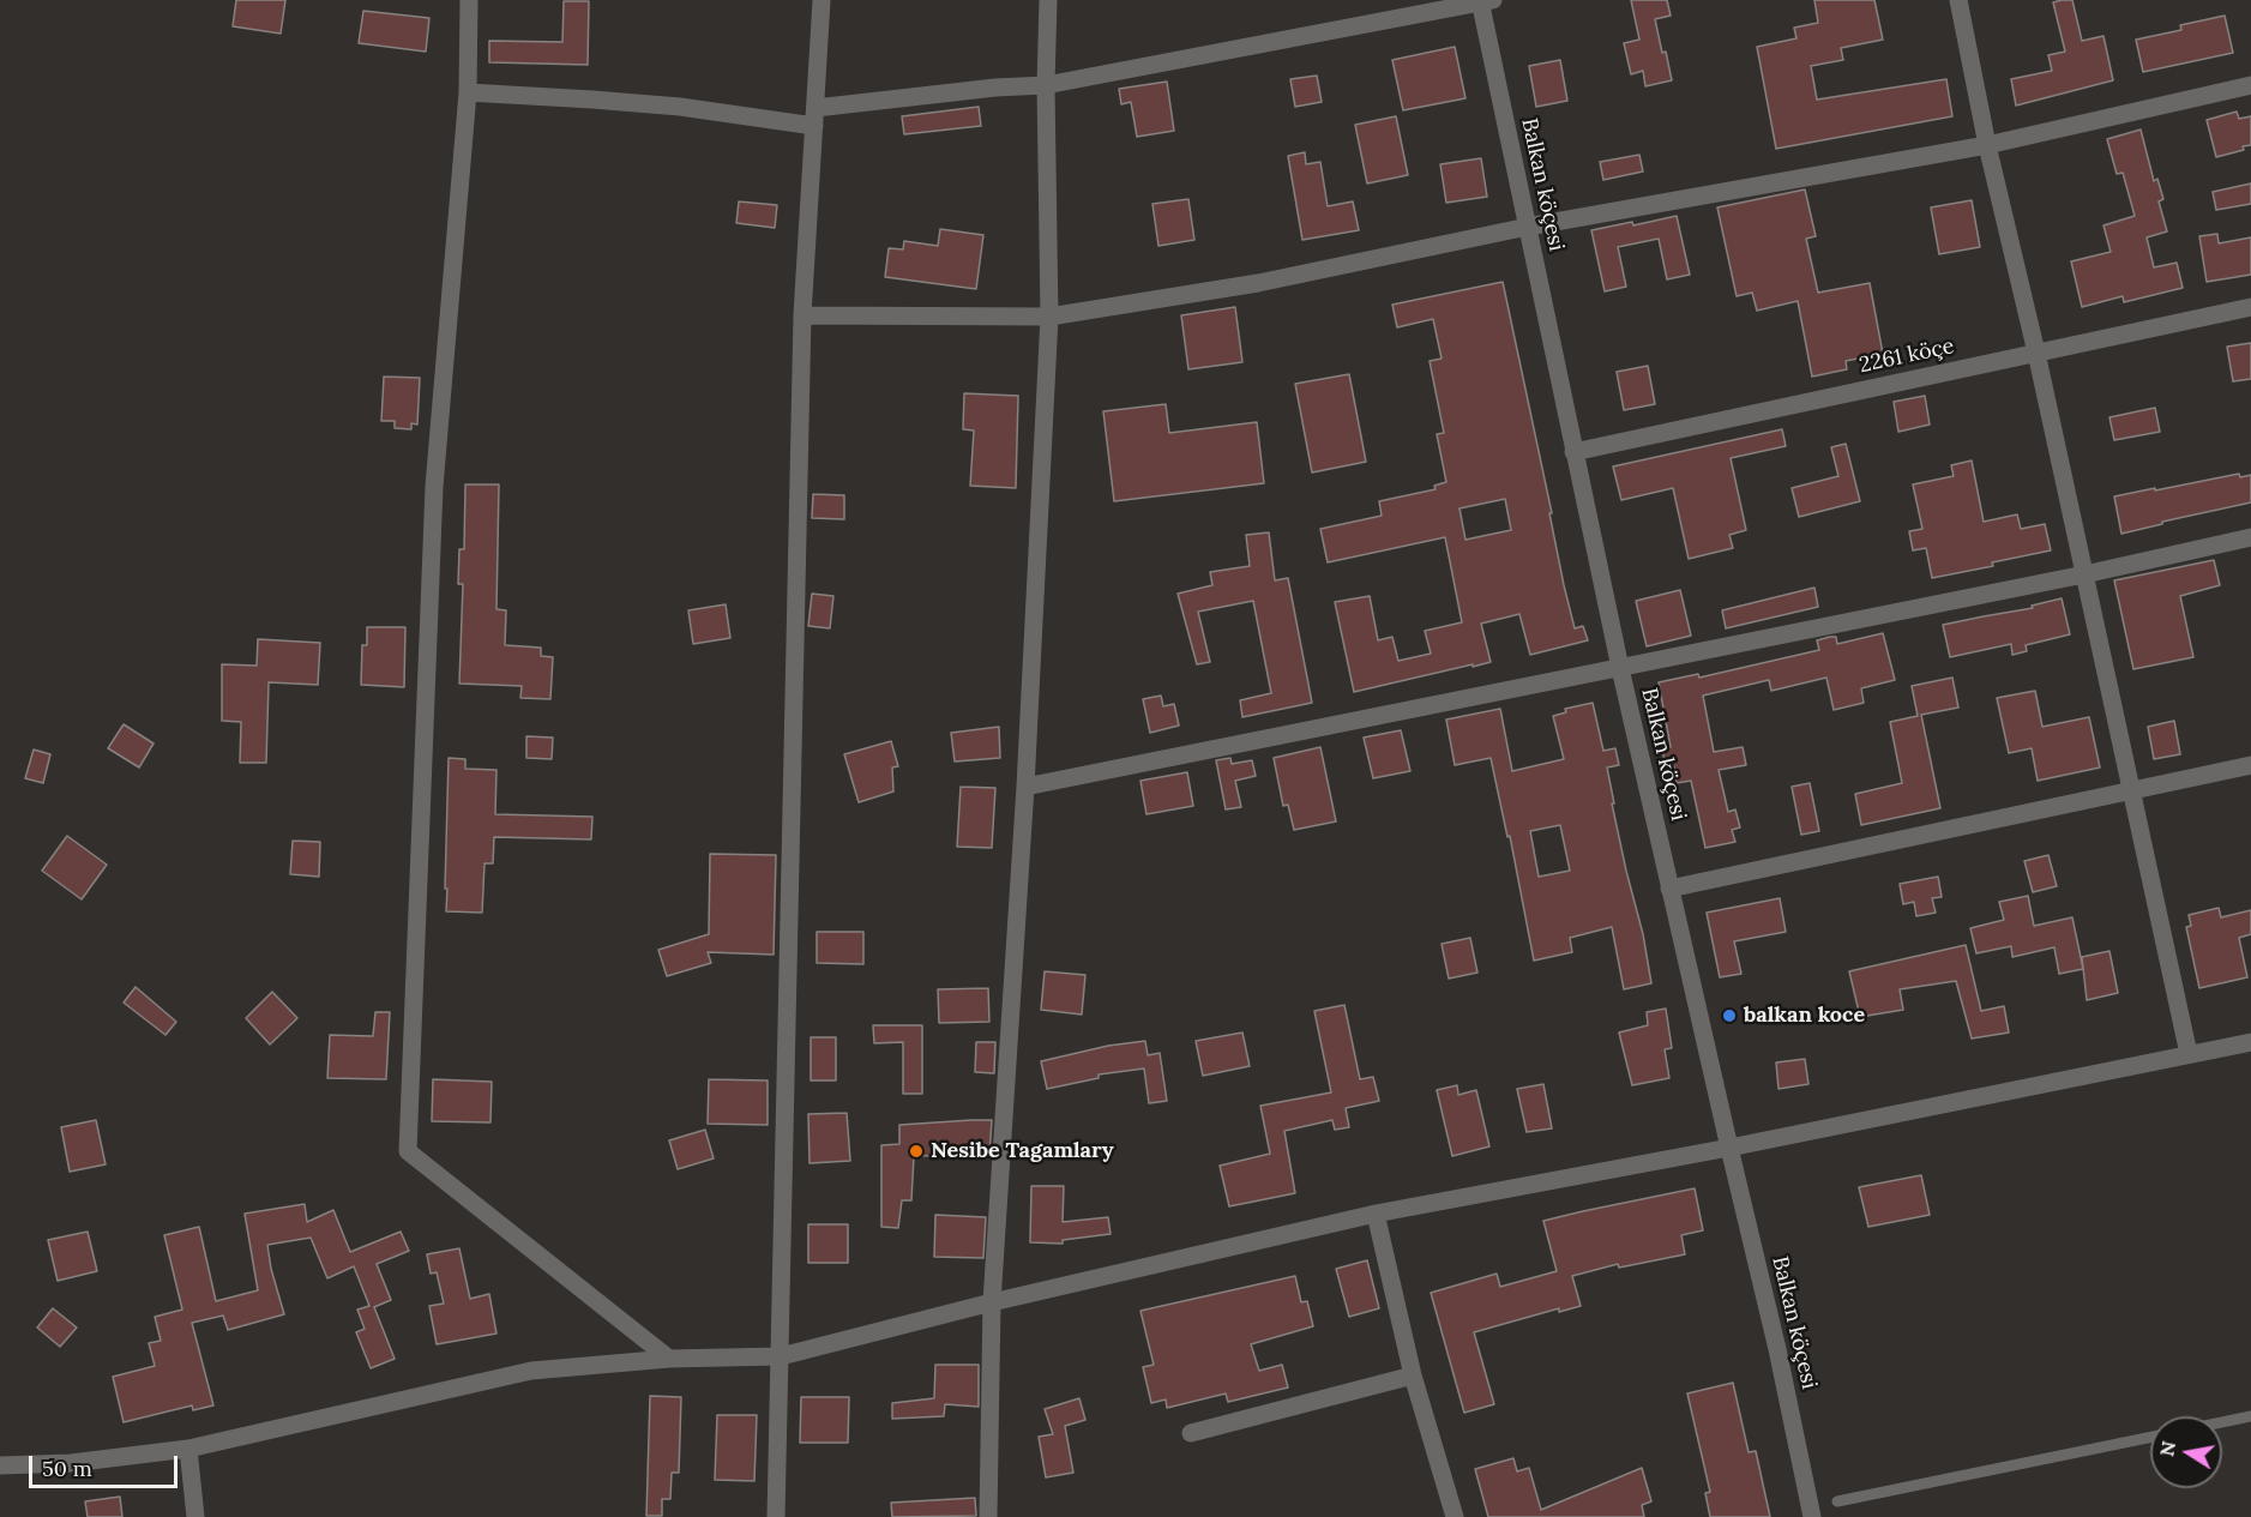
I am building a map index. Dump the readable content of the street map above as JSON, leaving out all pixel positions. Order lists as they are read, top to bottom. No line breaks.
{"streets":{"street":["Balkan köçesi","2261 köçe"]},"crossings":[["Balkan köçesi","2261 köçe"]],"places":["balkan koce","Nesibe Tagamlary"],"scale_bar":"50 m","north":"left"}
